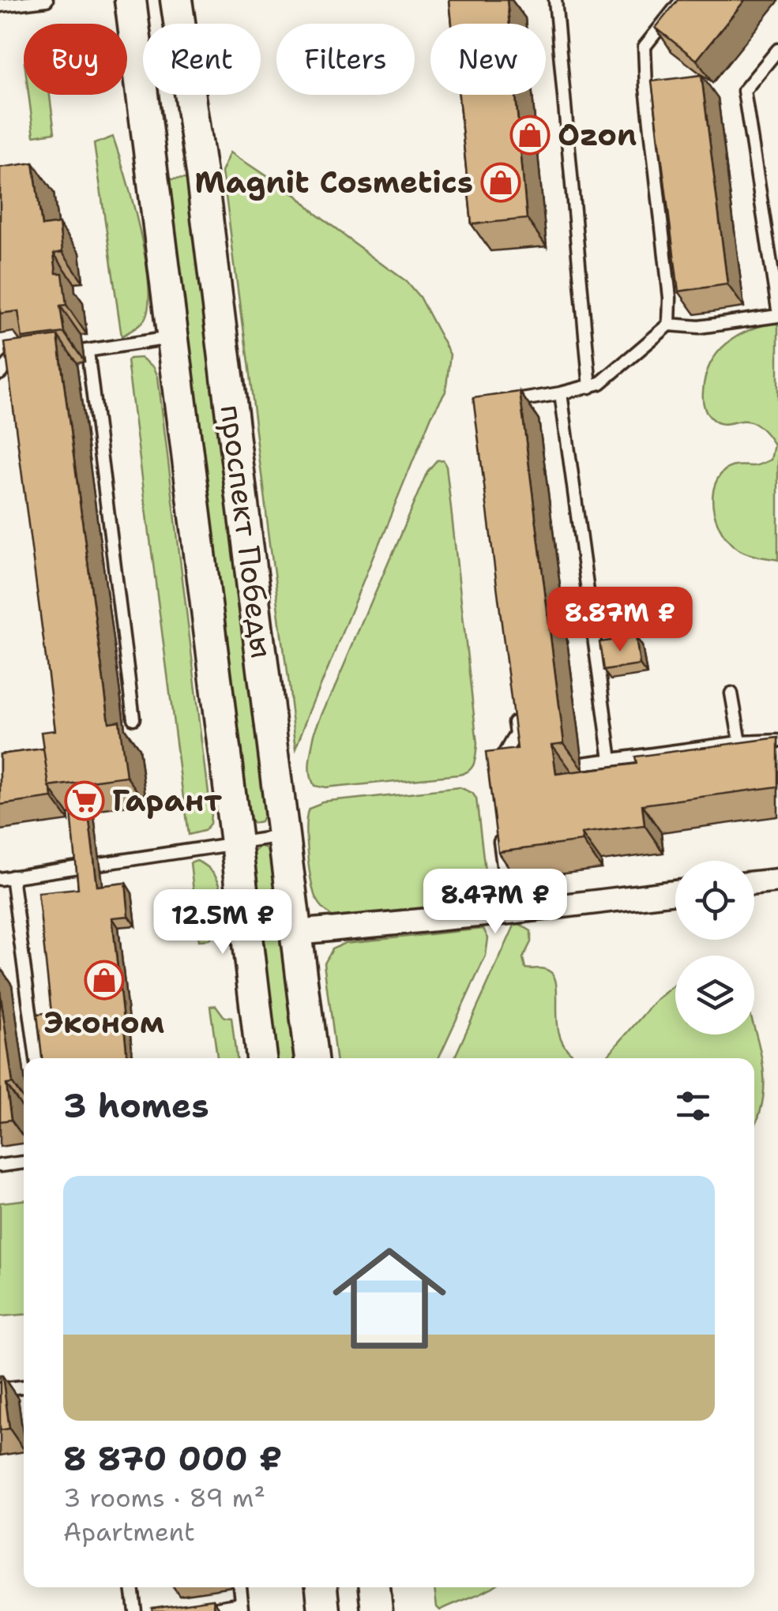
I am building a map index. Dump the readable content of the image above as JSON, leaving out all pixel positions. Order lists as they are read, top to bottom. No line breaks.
{"streets":{"main road":["проспект Победы"]},"places":{"shop":["Ozon","Magnit Cosmetics","Эконом"],"supermarket":["Гарант"]},"page":{"chip":["Buy","Rent","Filters","New"],"price":["8.87M ₽","8.47M ₽","12.5M ₽"],"heading":"3 homes","list":[{"name":"8 870 000 ₽","note":"3 rooms · 89 m² · Apartment"}]}}
